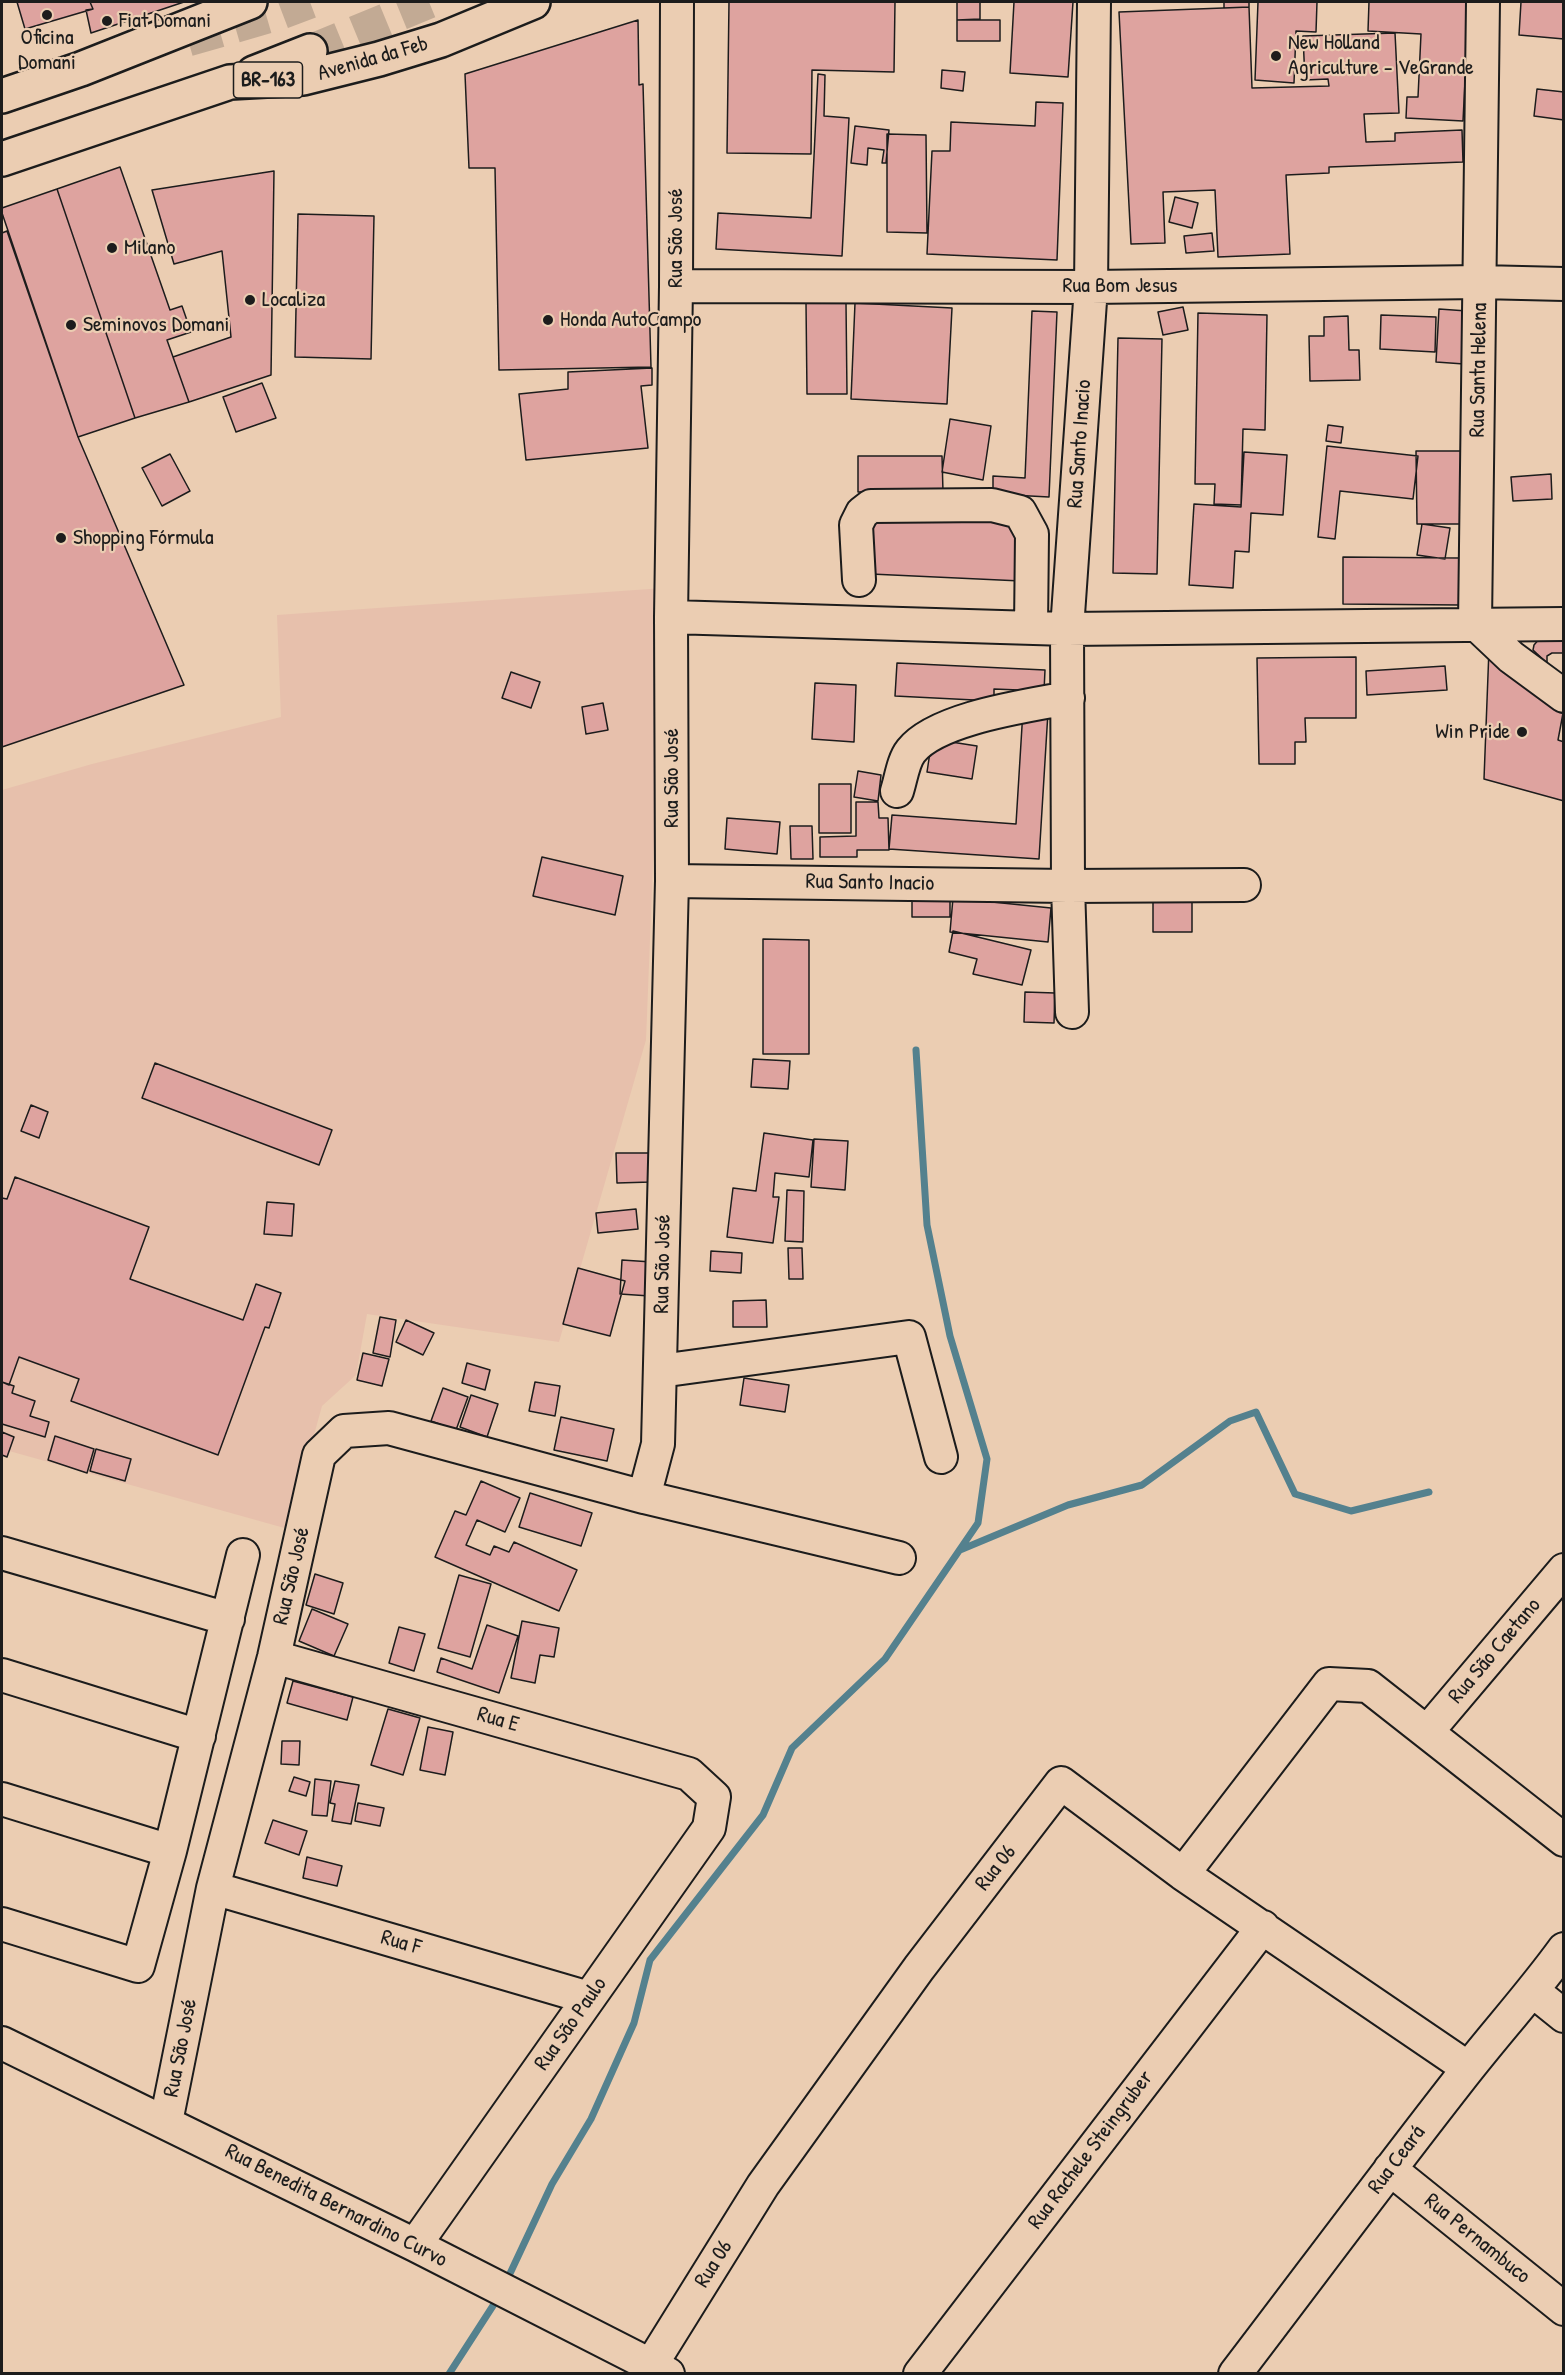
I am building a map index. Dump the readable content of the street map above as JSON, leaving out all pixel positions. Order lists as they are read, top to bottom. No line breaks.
{"streets":{"main road":["Avenida da Feb","BR-163"],"street":["Rua São José","Rua Bom Jesus","Rua Santa Helena","Rua Santo Inacio","Rua São Caetano","Rua E","Rua 06","Rua F","Rua São Paulo","Rua Rachele Steingruber","Rua Ceará","Rua Benedita Bernardino Curvo","Rua Pernambuco"]},"crossings":[["Rua São José","Rua Bom Jesus"],["Rua São José","Rua Santo Inacio"],["Rua São José","Rua E"],["Rua São José","Rua F"],["Rua São José","Rua Benedita Bernardino Curvo"],["Rua Bom Jesus","Rua Santa Helena"],["Rua Bom Jesus","Rua Santo Inacio"],["Rua E","Rua São Paulo"],["Rua 06","Rua Rachele Steingruber"],["Rua 06","Rua Ceará"],["Rua 06","Rua Benedita Bernardino Curvo"],["Rua F","Rua São Paulo"],["Rua São Paulo","Rua Benedita Bernardino Curvo"],["Rua Ceará","Rua Pernambuco"]],"places":["Oficina Domani","Fiat Domani","New Holland Agriculture - VeGrande","Milano","Localiza","Honda AutoCampo","Seminovos Domani","Shopping Fórmula","Win Pride"]}
